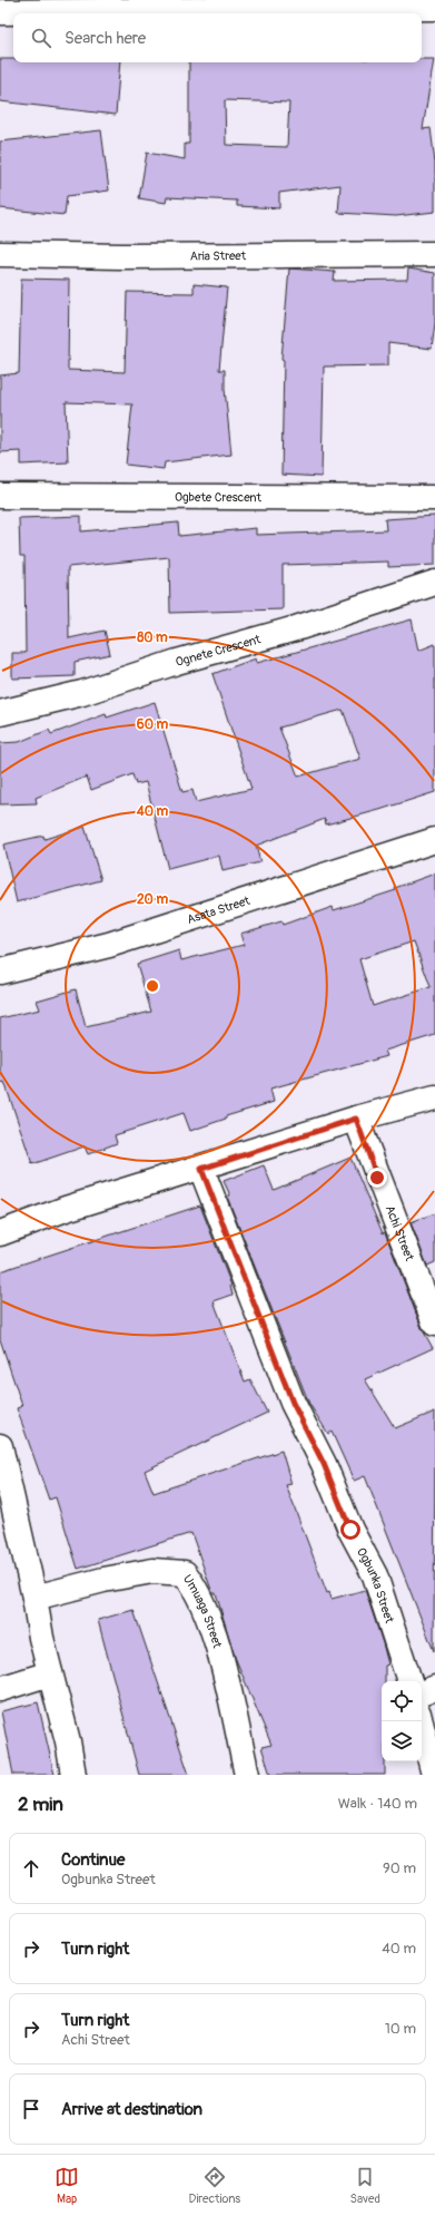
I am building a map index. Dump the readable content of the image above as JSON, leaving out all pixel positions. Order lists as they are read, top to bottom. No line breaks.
{"streets":{"street":["Aria Street","Ogbete Crescent","Ognete Crescent","Asata Street","Achi Street","Ogbunka Street","Umuaga Street"]},"page":{"search":"Search here","heading":["2 min","Walk · 140 m"],"list":[["Continue","Ogbunka Street","90 m"],["Turn right","40 m"],["Turn right","Achi Street","10 m"],"Arrive at destination"],"nav":["Map","Directions","Saved"]},"rings":["80 m","60 m","40 m","20 m"]}
